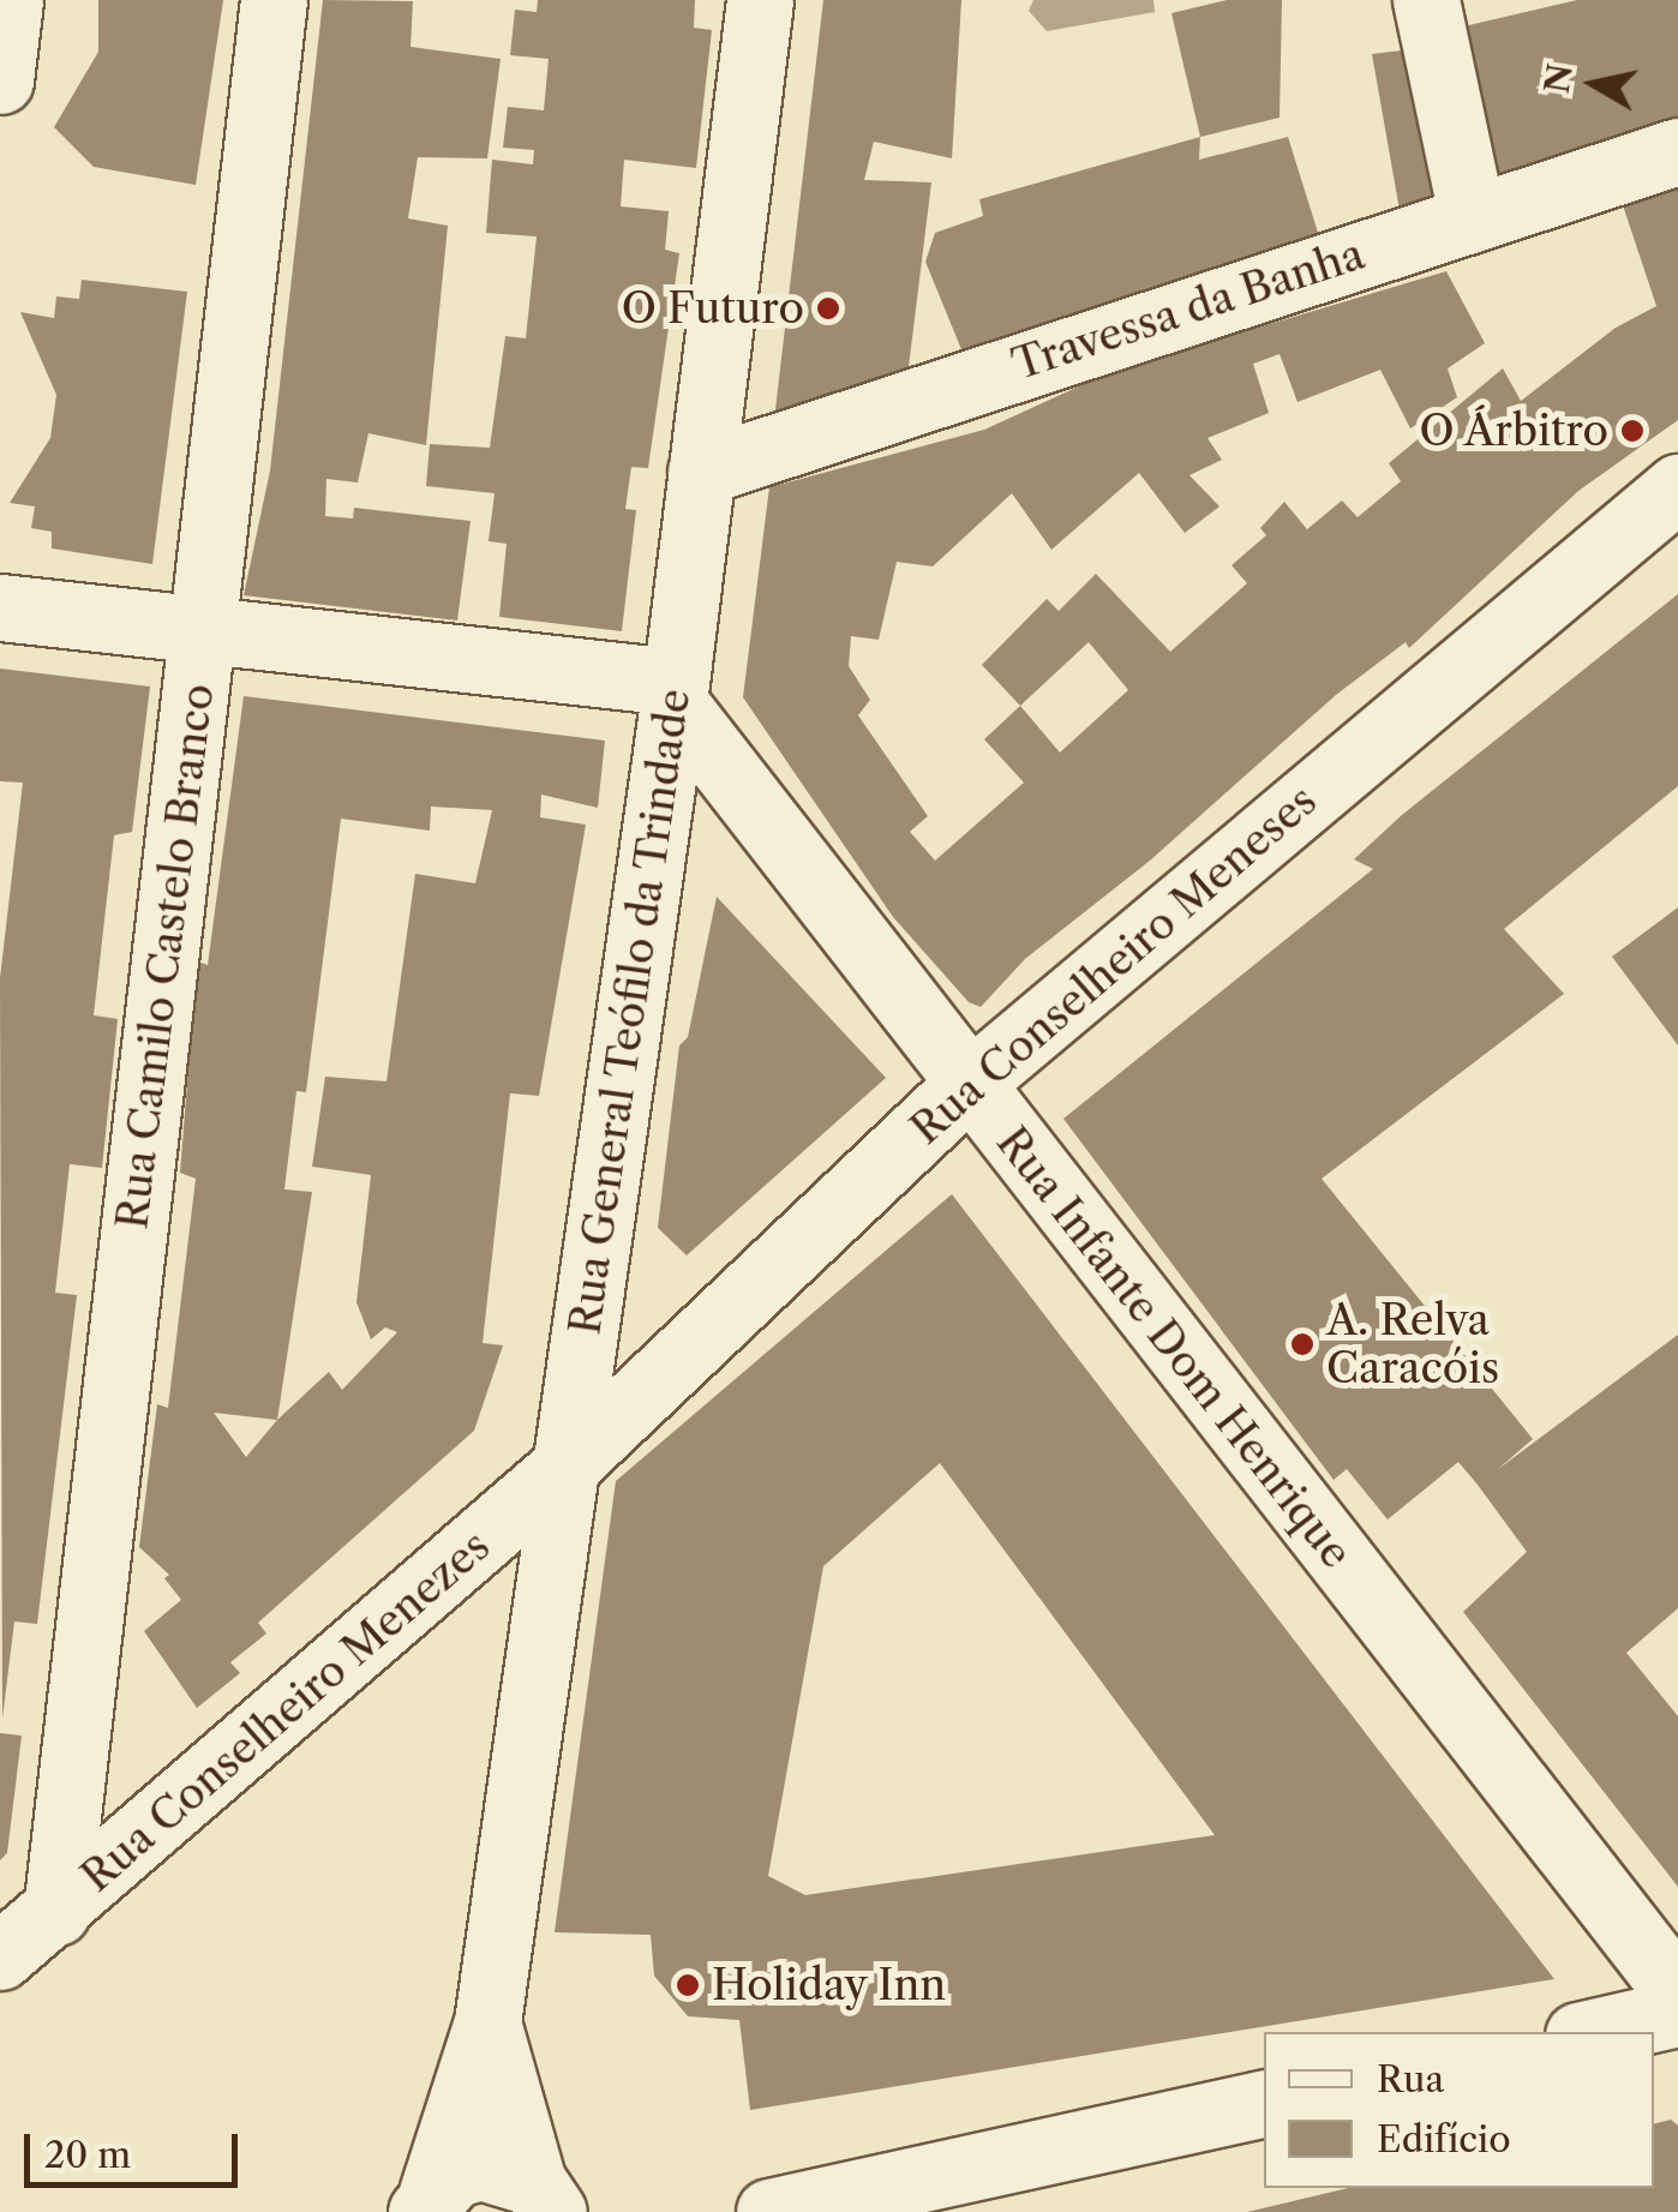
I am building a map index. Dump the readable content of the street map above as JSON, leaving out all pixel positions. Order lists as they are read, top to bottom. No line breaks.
{"streets":{"street":["Travessa da Banha","Rua Camilo Castelo Branco","Rua Conselheiro Meneses","Rua General Teófilo da Trindade","Rua Infante Dom Henrique","Rua Conselheiro Menezes"]},"crossings":[["Travessa da Banha","Rua General Teófilo da Trindade"],["Rua Camilo Castelo Branco","Rua Conselheiro Menezes"],["Rua Conselheiro Meneses","Rua General Teófilo da Trindade"],["Rua Conselheiro Meneses","Rua Infante Dom Henrique"],["Rua Conselheiro Meneses","Rua Conselheiro Menezes"],["Rua General Teófilo da Trindade","Rua Infante Dom Henrique"],["Rua General Teófilo da Trindade","Rua Conselheiro Menezes"]],"places":["O Futuro","O Árbitro","A. Relva Caracóis","Holiday Inn"],"legend":["Rua","Edifício"],"scale_bar":"20 m","north":"left"}
